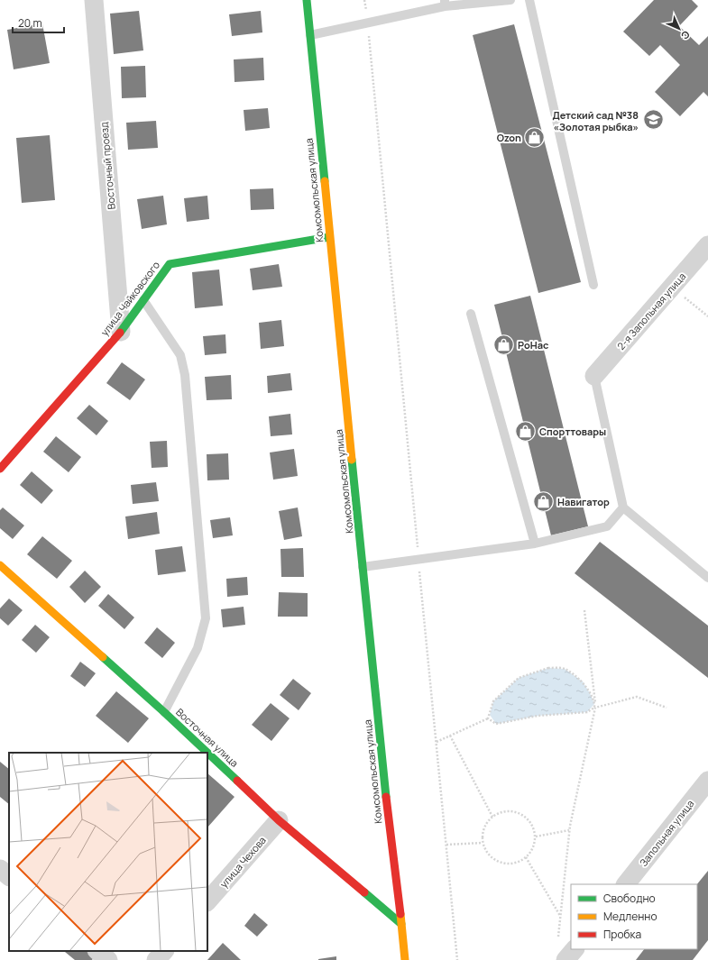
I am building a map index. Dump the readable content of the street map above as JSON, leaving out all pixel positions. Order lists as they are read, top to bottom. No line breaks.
{"streets":{"street":["Восточный проезд","Комсомольская улица","улица Чайковского","2-я Запольная улица","Восточная улица","Запольная улица","улица Чехова"]},"crossings":[["Восточный проезд","улица Чайковского"],["Комсомольская улица","улица Чайковского"],["Комсомольская улица","Восточная улица"],["Восточная улица","улица Чехова"]],"places":{"school or university":["Детский сад №38 «Золотая рыбка»"],"shop":["Ozon","РоНас","Спорттовары","Навигатор"]},"legend":["Свободно","Медленно","Пробка"],"scale_bar":"20 m","north":"bottom right"}
